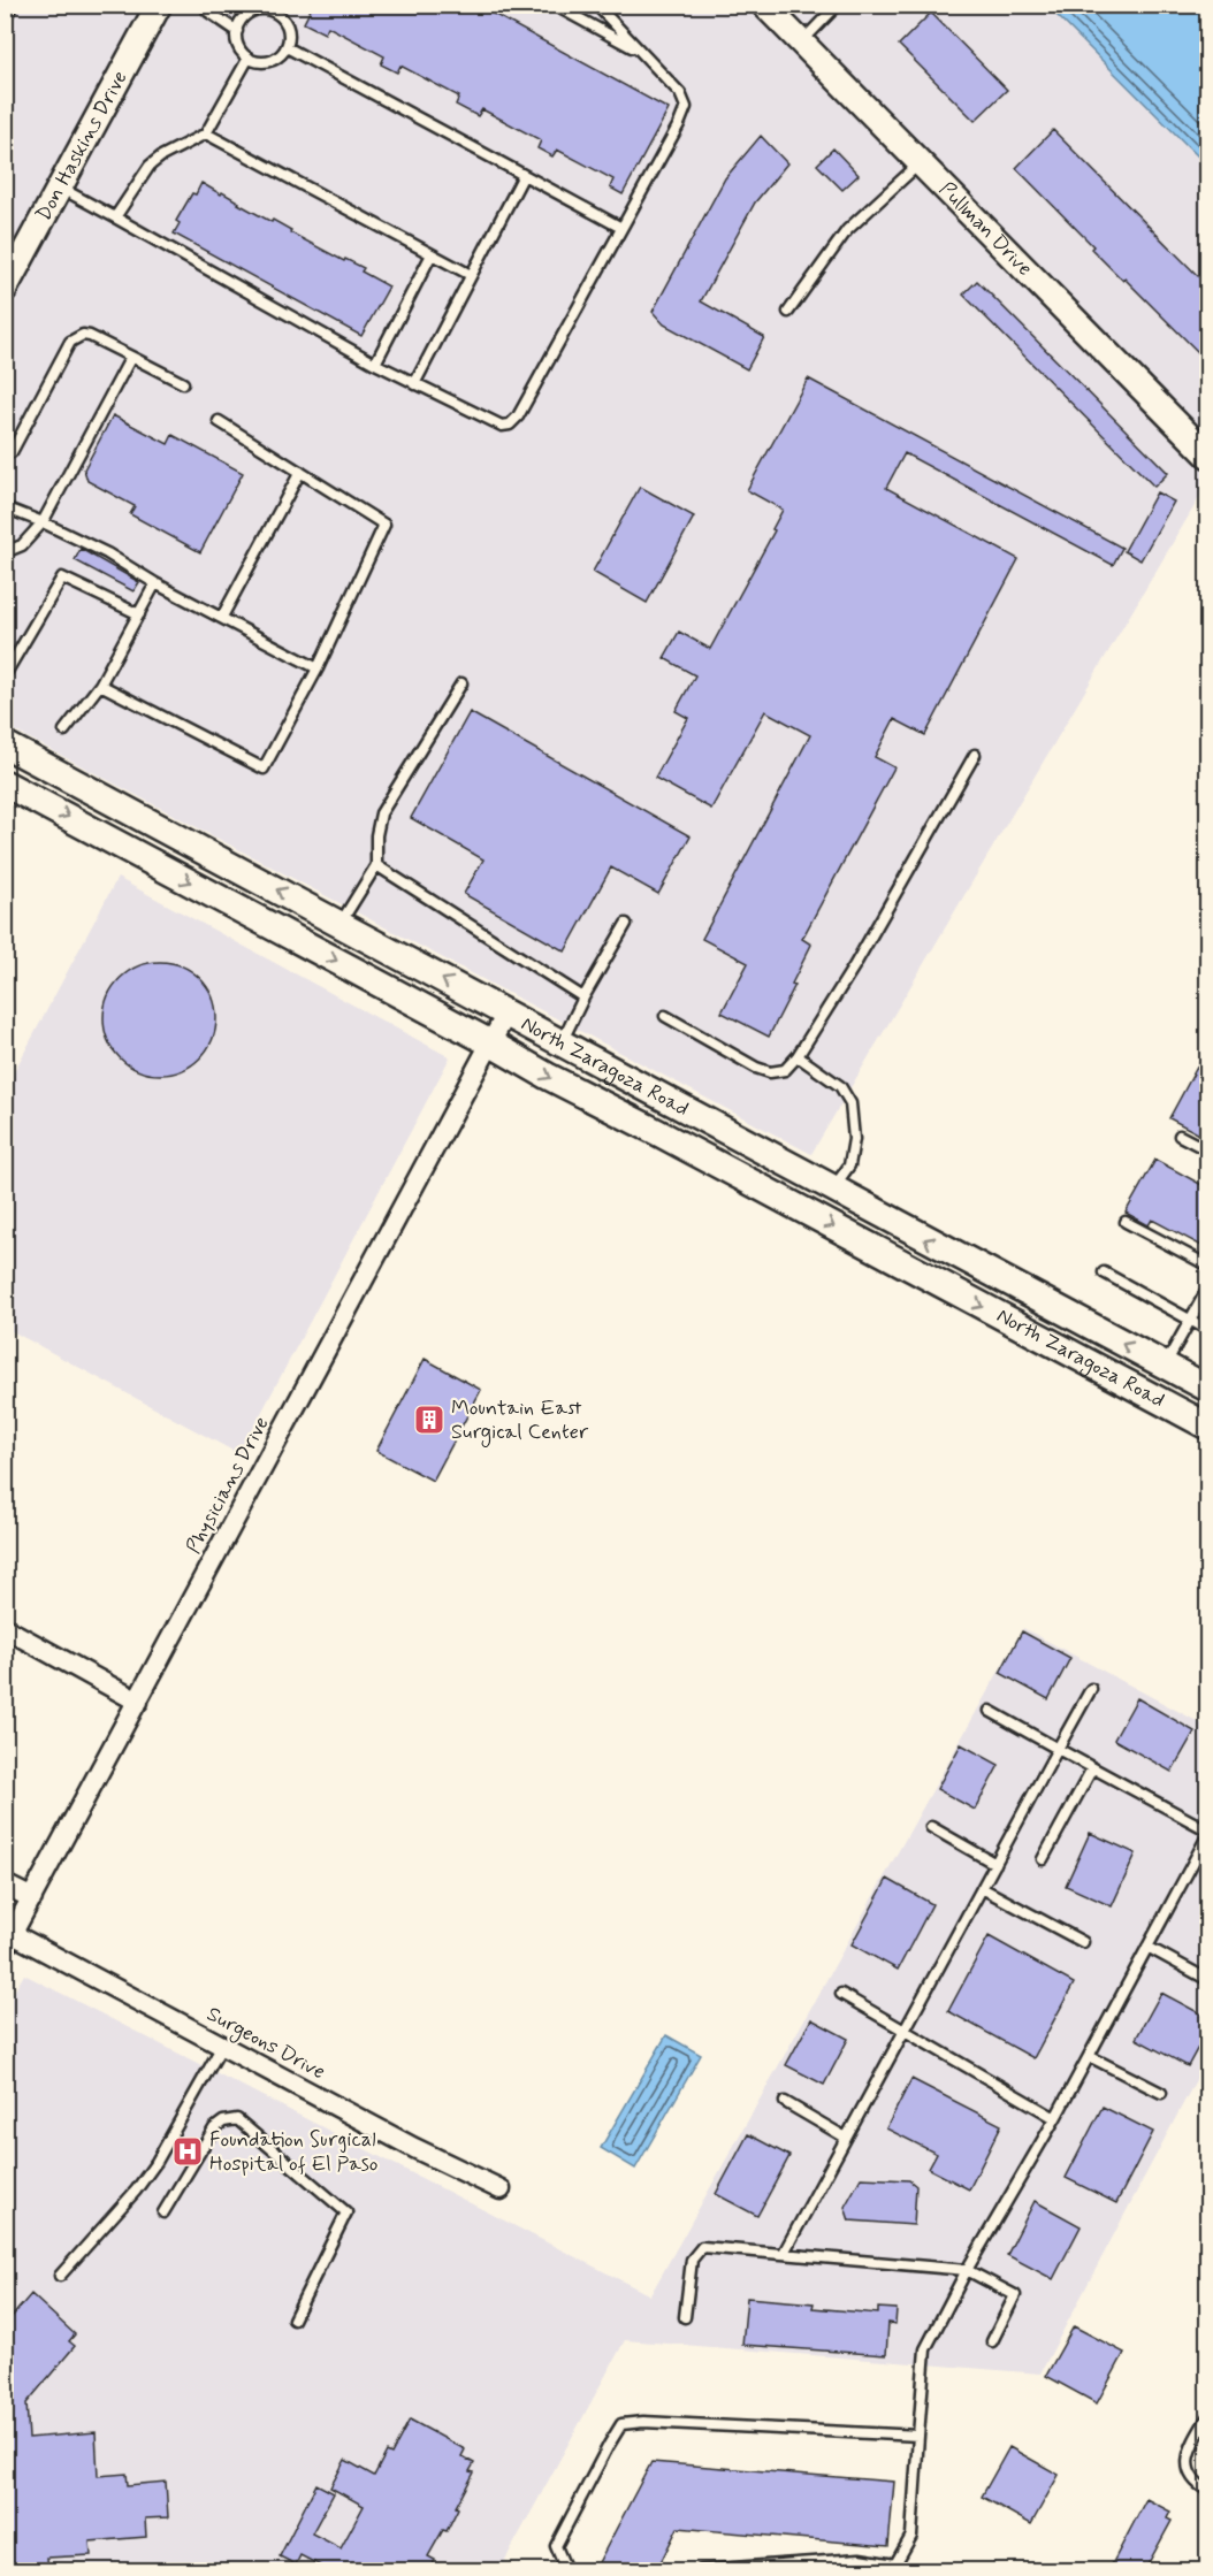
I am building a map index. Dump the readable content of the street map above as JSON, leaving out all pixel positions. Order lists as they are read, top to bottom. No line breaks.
{"streets":{"main road":["North Zaragoza Road"],"street":["Don Haskins Drive","Pullman Drive","Physicians Drive","Surgeons Drive"]},"crossings":[["North Zaragoza Road","Physicians Drive"],["Physicians Drive","Surgeons Drive"]],"places":{"building":["Mountain East Surgical Center"],"hospital":["Foundation Surgical Hospital of El Paso"]}}
